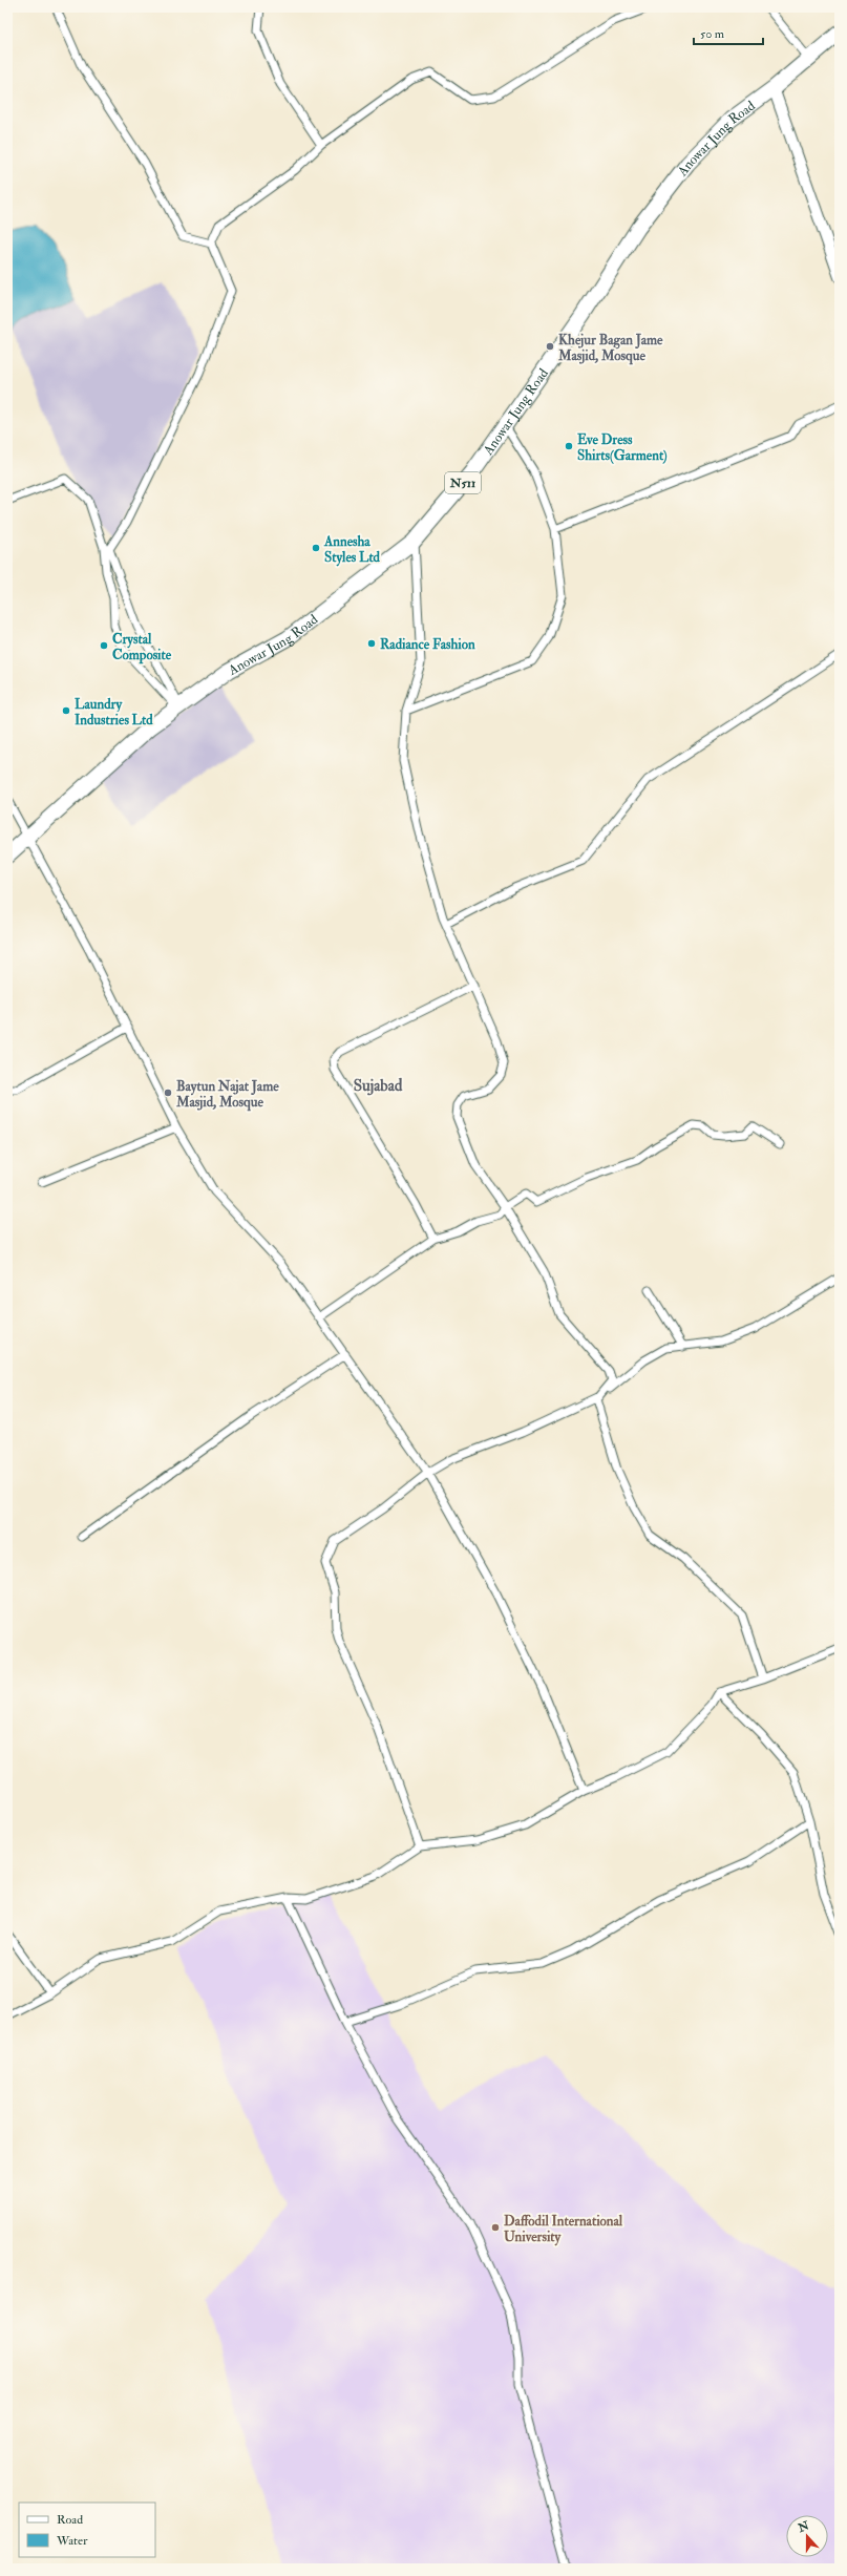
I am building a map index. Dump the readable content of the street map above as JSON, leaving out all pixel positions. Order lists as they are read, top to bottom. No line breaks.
{"streets":{"highway":["Anowar Jung Road","N511"]},"districts":["Sujabad"],"places":["Khejur Bagan Jame Masjid, Mosque","Eve Dress Shirts(Garment)","Annesha Styles Ltd","Radiance Fashion","Crystal Composite","Laundry Industries Ltd","Baytun Najat Jame Masjid, Mosque","Daffodil International University"],"legend":["Road","Water"],"scale_bar":"50 m","north":"top"}
